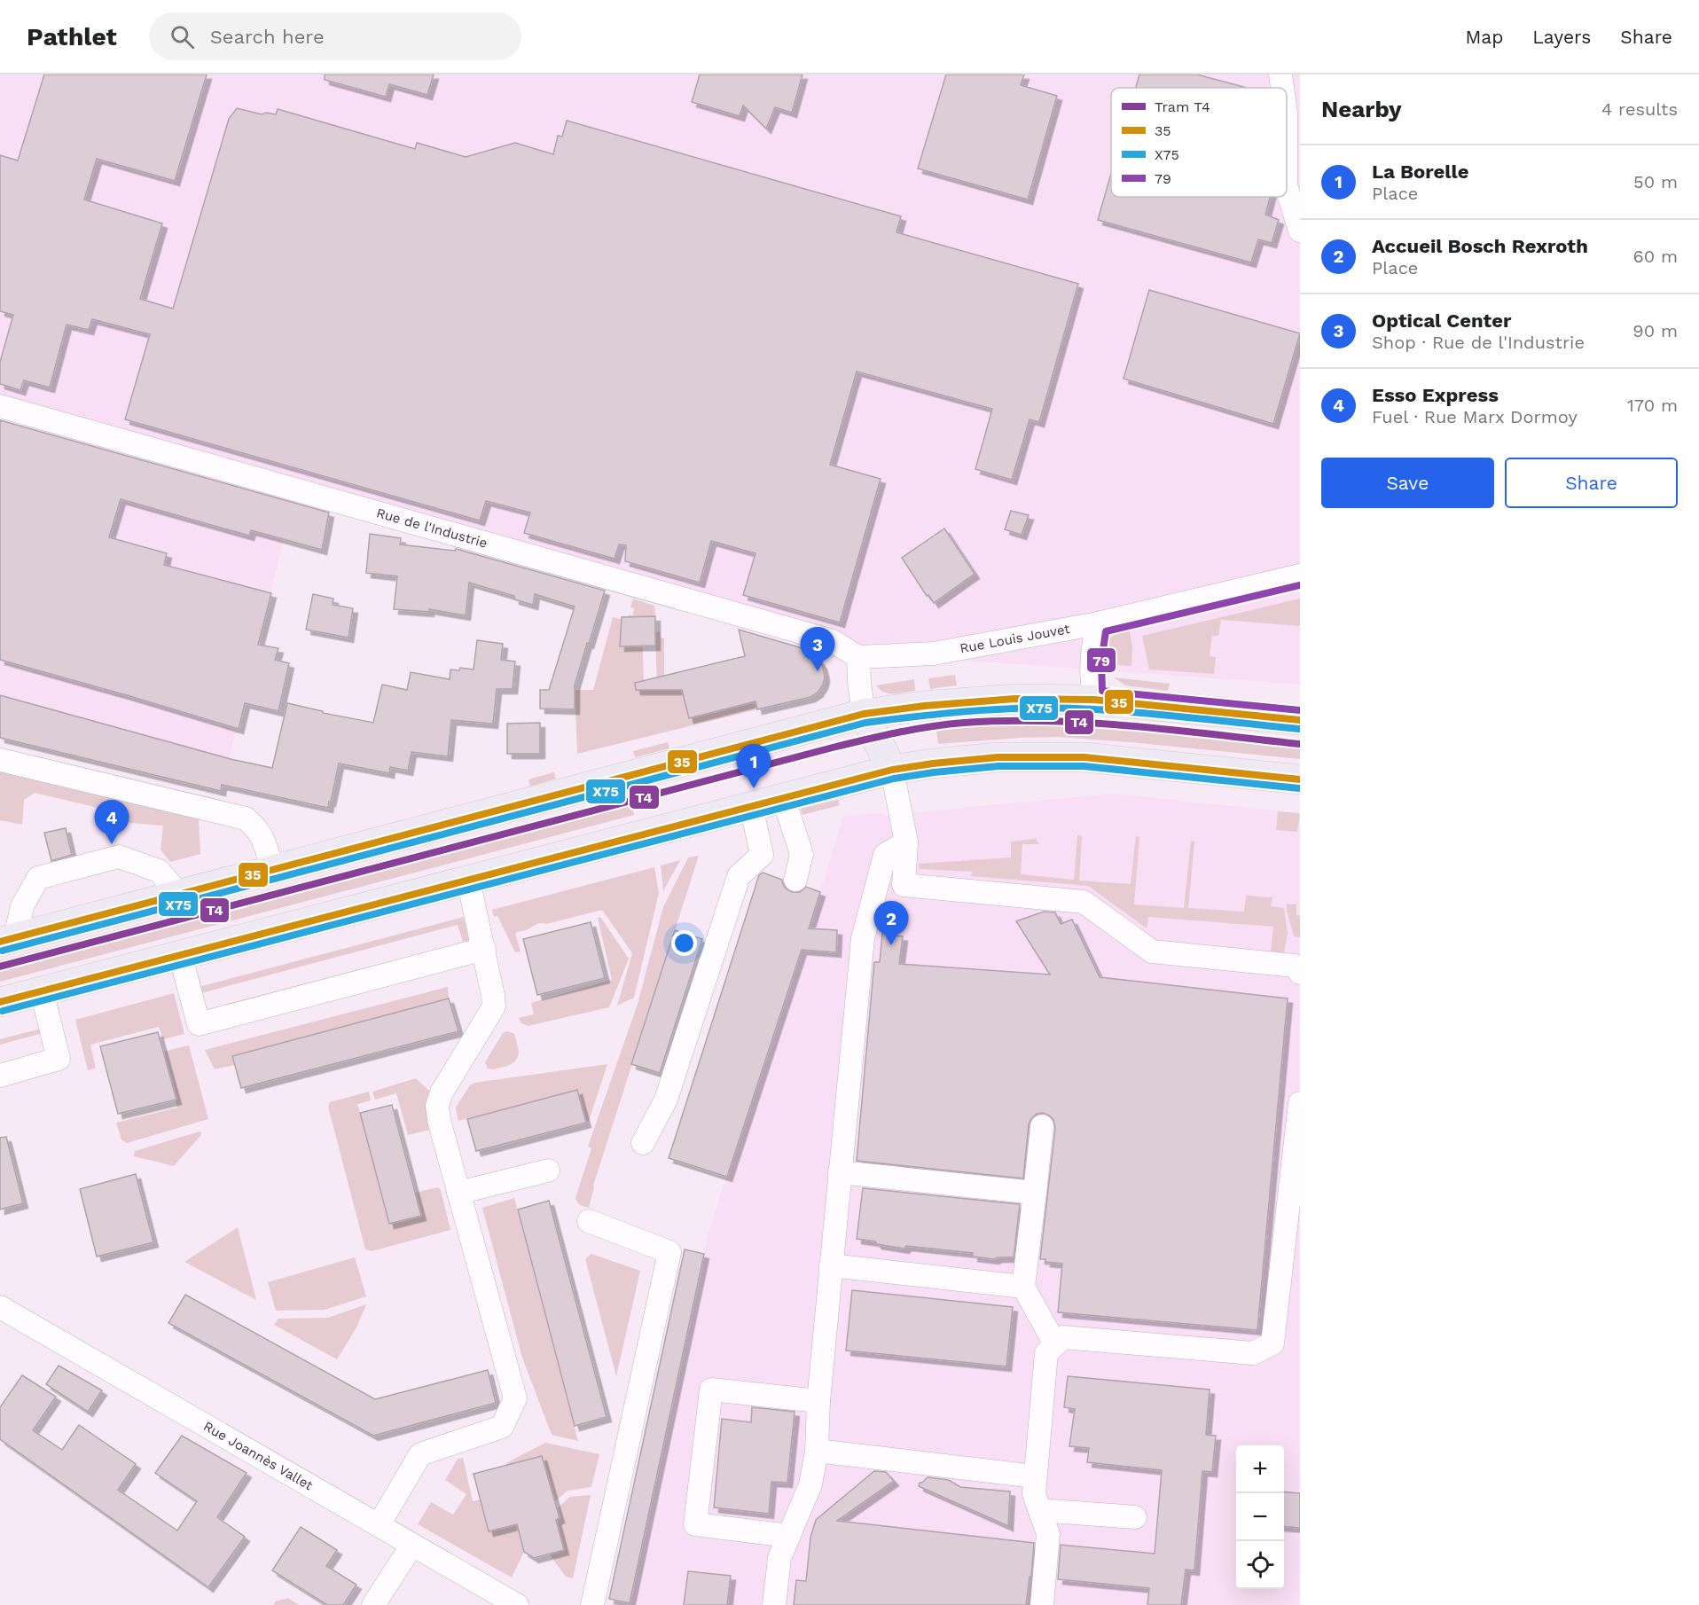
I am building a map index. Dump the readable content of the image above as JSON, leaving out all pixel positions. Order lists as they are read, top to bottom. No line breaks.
{"streets":{"street":["Rue de l'Industrie","Rue Louis Jouvet","Rue Joannès Vallet"]},"crossings":[["Rue de l'Industrie","Rue Louis Jouvet"]],"lines":["transit line 79","transit line 35","transit line X75","tram line T4"],"legend":["Tram T4","35","X75","79"],"page":{"header":"Pathlet","search":"Search here","nav":["Map","Layers","Share"],"heading":["Nearby","4 results"],"list":[{"mark":"1","name":"La Borelle","note":"Place","value":"50 m"},{"mark":"2","name":"Accueil Bosch Rexroth","note":"Place","value":"60 m"},{"mark":"3","name":"Optical Center","note":"Shop · Rue de l'Industrie","value":"90 m"},{"mark":"4","name":"Esso Express","note":"Fuel · Rue Marx Dormoy","value":"170 m"}],"buttons":["Save","Share"],"pins":["3","1","4","2"],"map_buttons":["+","−"]}}
